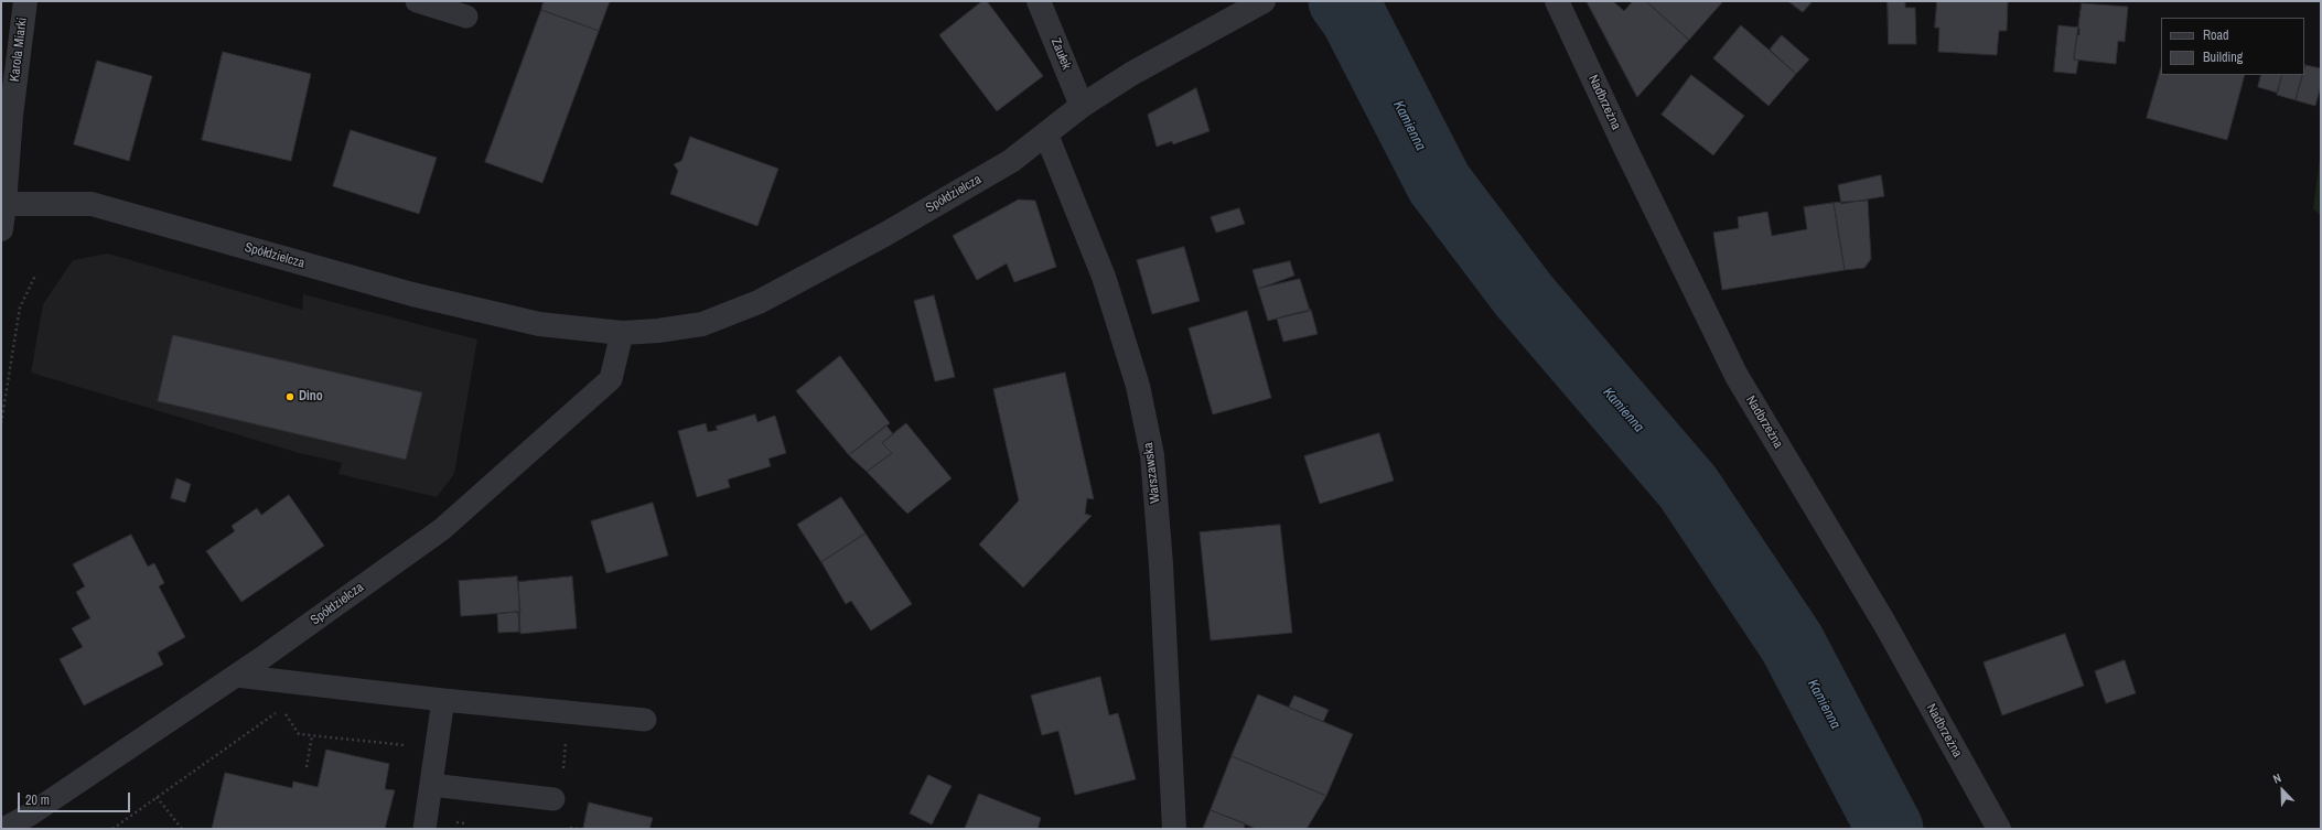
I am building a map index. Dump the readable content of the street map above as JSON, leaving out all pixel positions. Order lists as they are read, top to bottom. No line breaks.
{"streets":{"street":["Karola Miarki","Zaułek","Nadbrzeżna","Spółdzielcza","Warszawska"]},"crossings":[["Karola Miarki","Spółdzielcza"],["Zaułek","Spółdzielcza"],["Spółdzielcza","Warszawska"]],"water":["Kamienna"],"places":["Dino"],"legend":["Road","Building"],"scale_bar":"20 m","north":"top left"}
